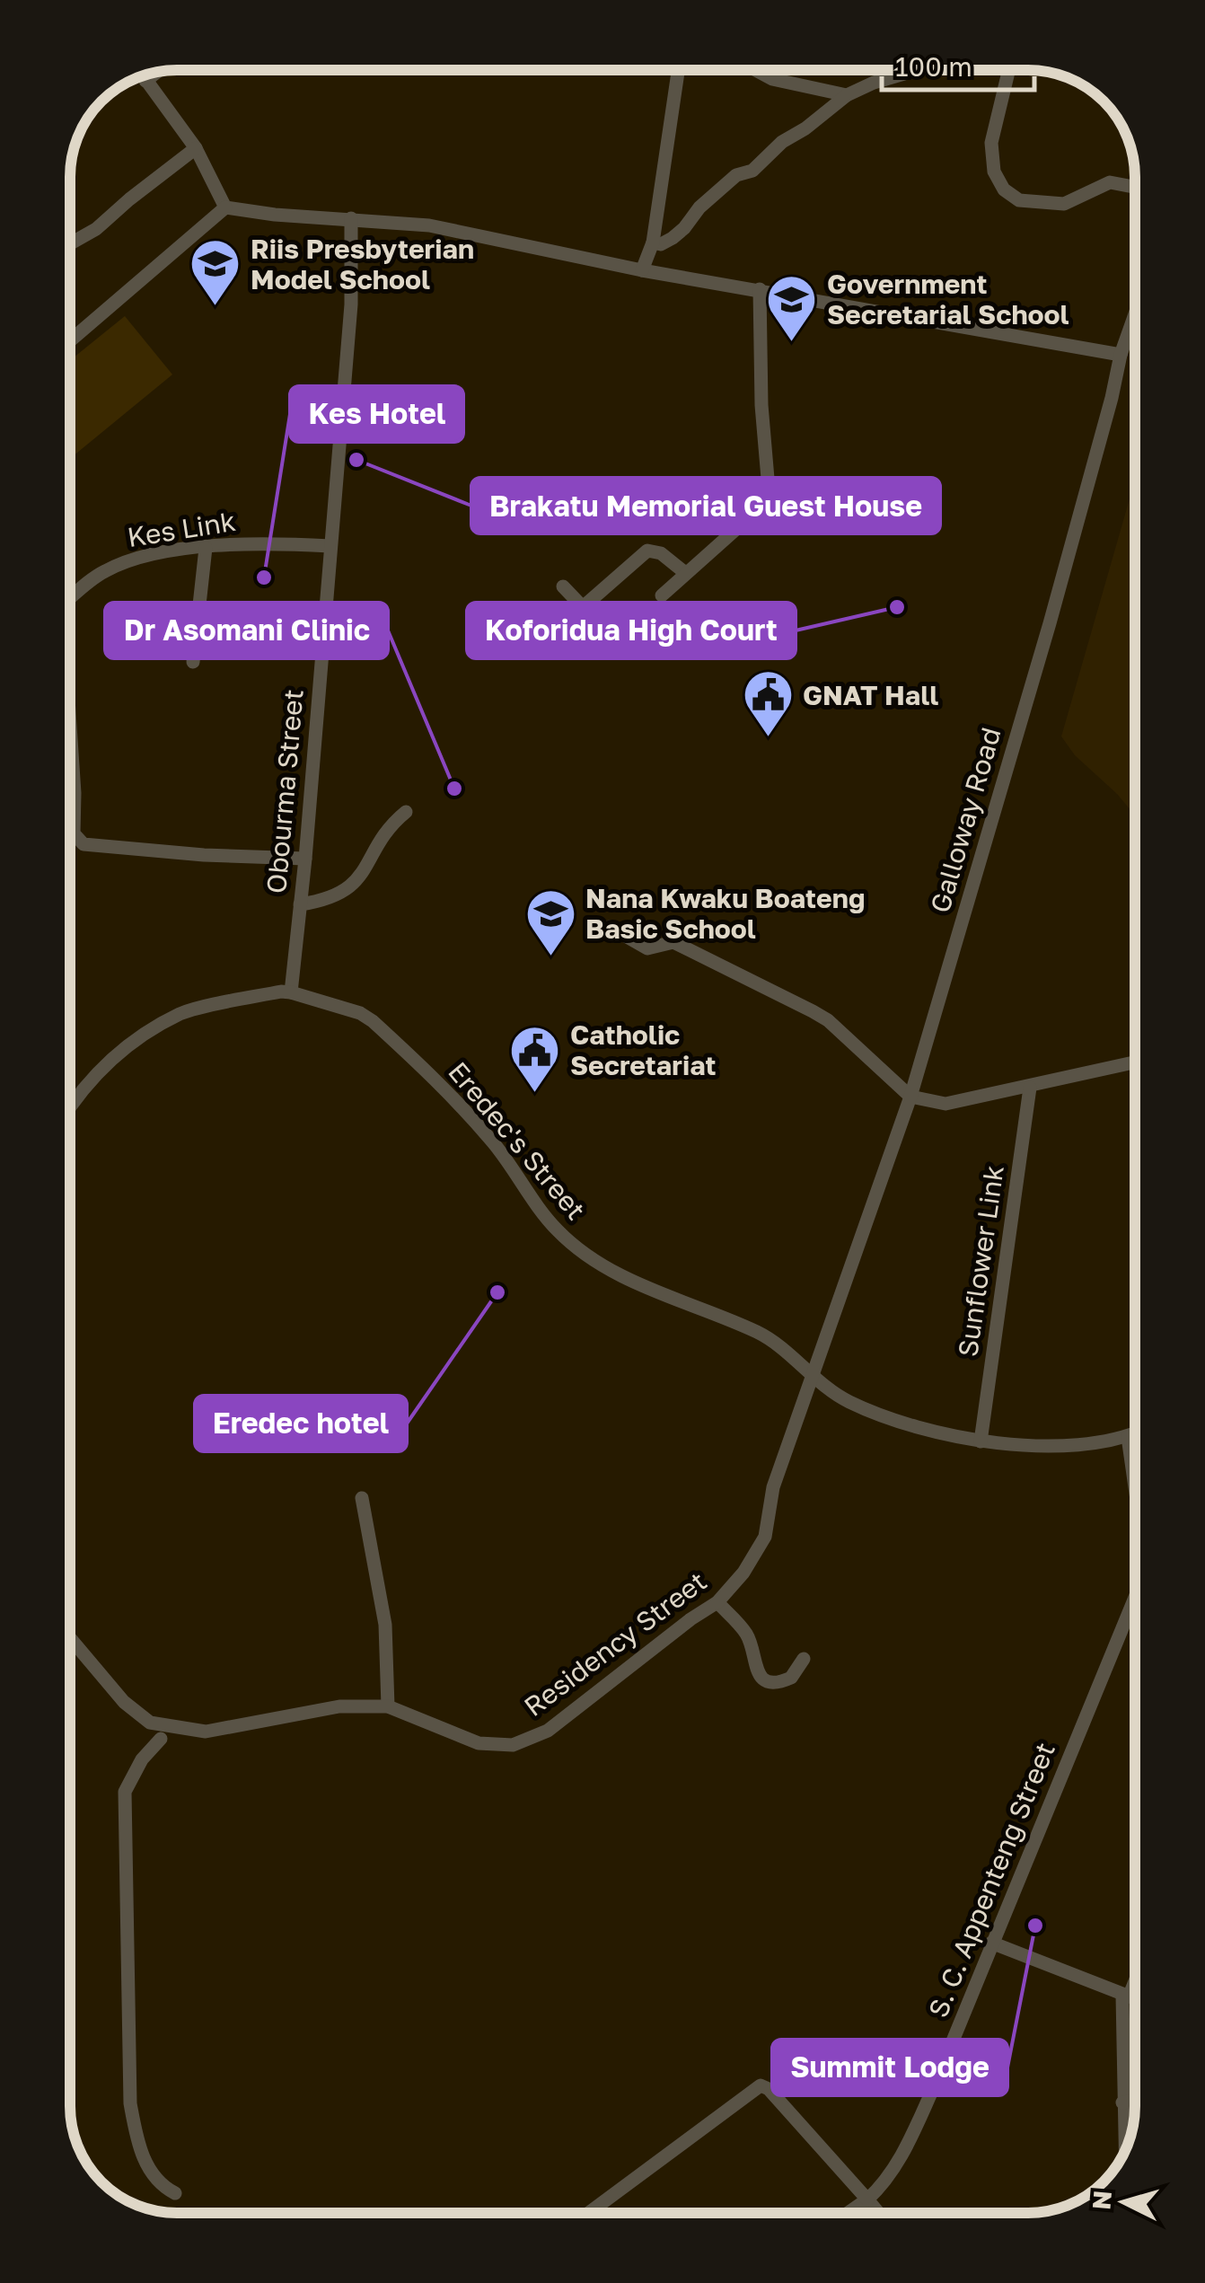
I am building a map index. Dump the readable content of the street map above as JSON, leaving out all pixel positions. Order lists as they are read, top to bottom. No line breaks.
{"streets":{"street":["Kes Link","Obourma Street","Galloway Road","Eredec's Street","Sunflower Link","Residency Street","S. C. Appenteng Street"]},"crossings":[["Kes Link","Obourma Street"],["Obourma Street","Eredec's Street"],["Galloway Road","Residency Street"],["Eredec's Street","Sunflower Link"],["Eredec's Street","Residency Street"]],"places":{"school or university":["Riis Presbyterian Model School","Government Secretarial School","Nana Kwaku Boateng Basic School"],"other":["Brakatu Memorial Guest House","Kes Hotel","Koforidua High Court","Dr Asomani Clinic","Eredec hotel","Summit Lodge"],"public building":["GNAT Hall","Catholic Secretariat"]},"scale_bar":"100 m","north":"left"}
